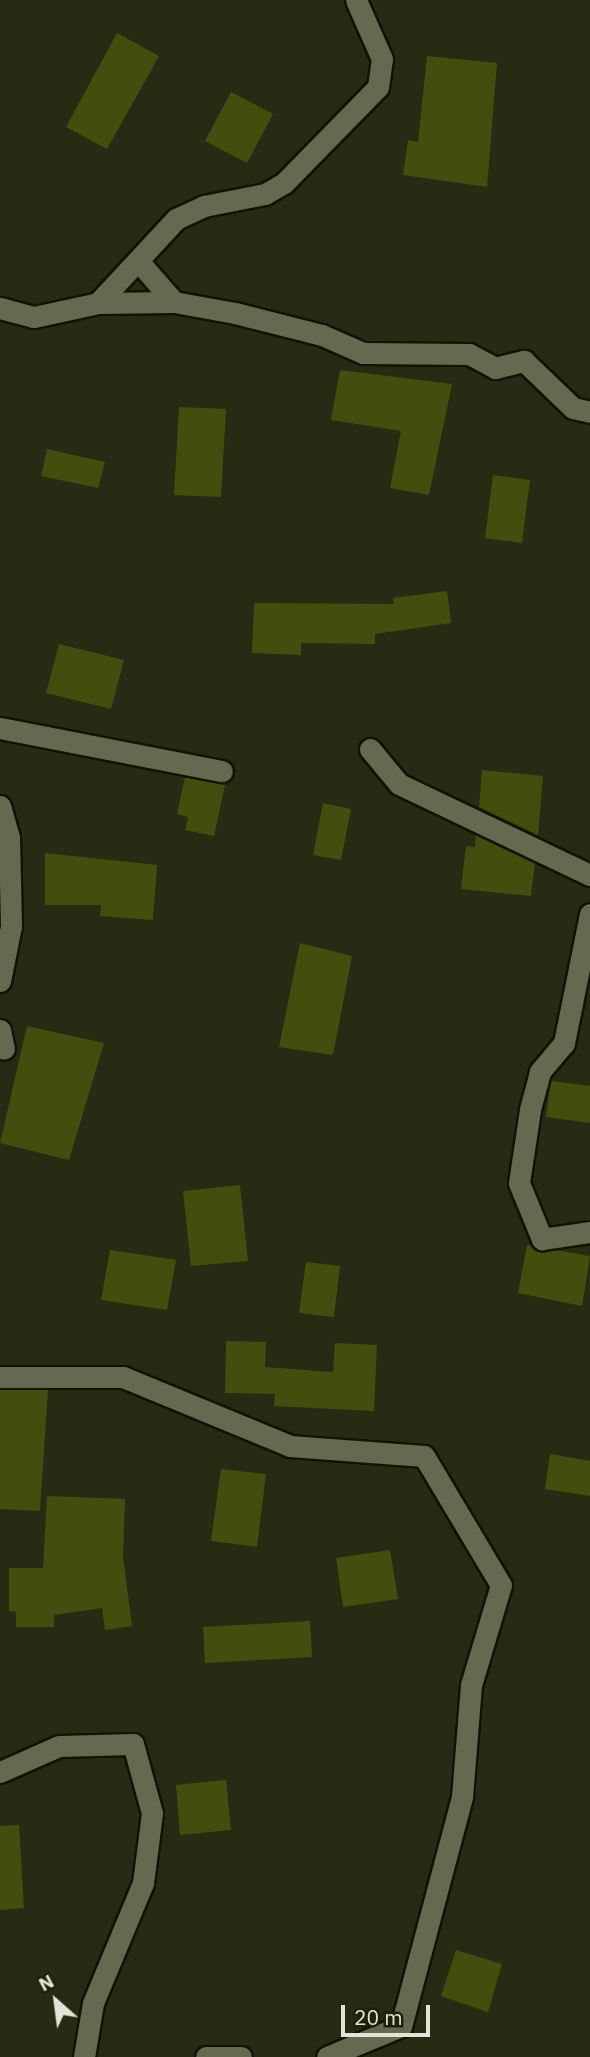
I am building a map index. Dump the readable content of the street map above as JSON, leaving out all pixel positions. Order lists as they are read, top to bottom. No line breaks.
{"scale_bar":"20 m","north":"top left"}
